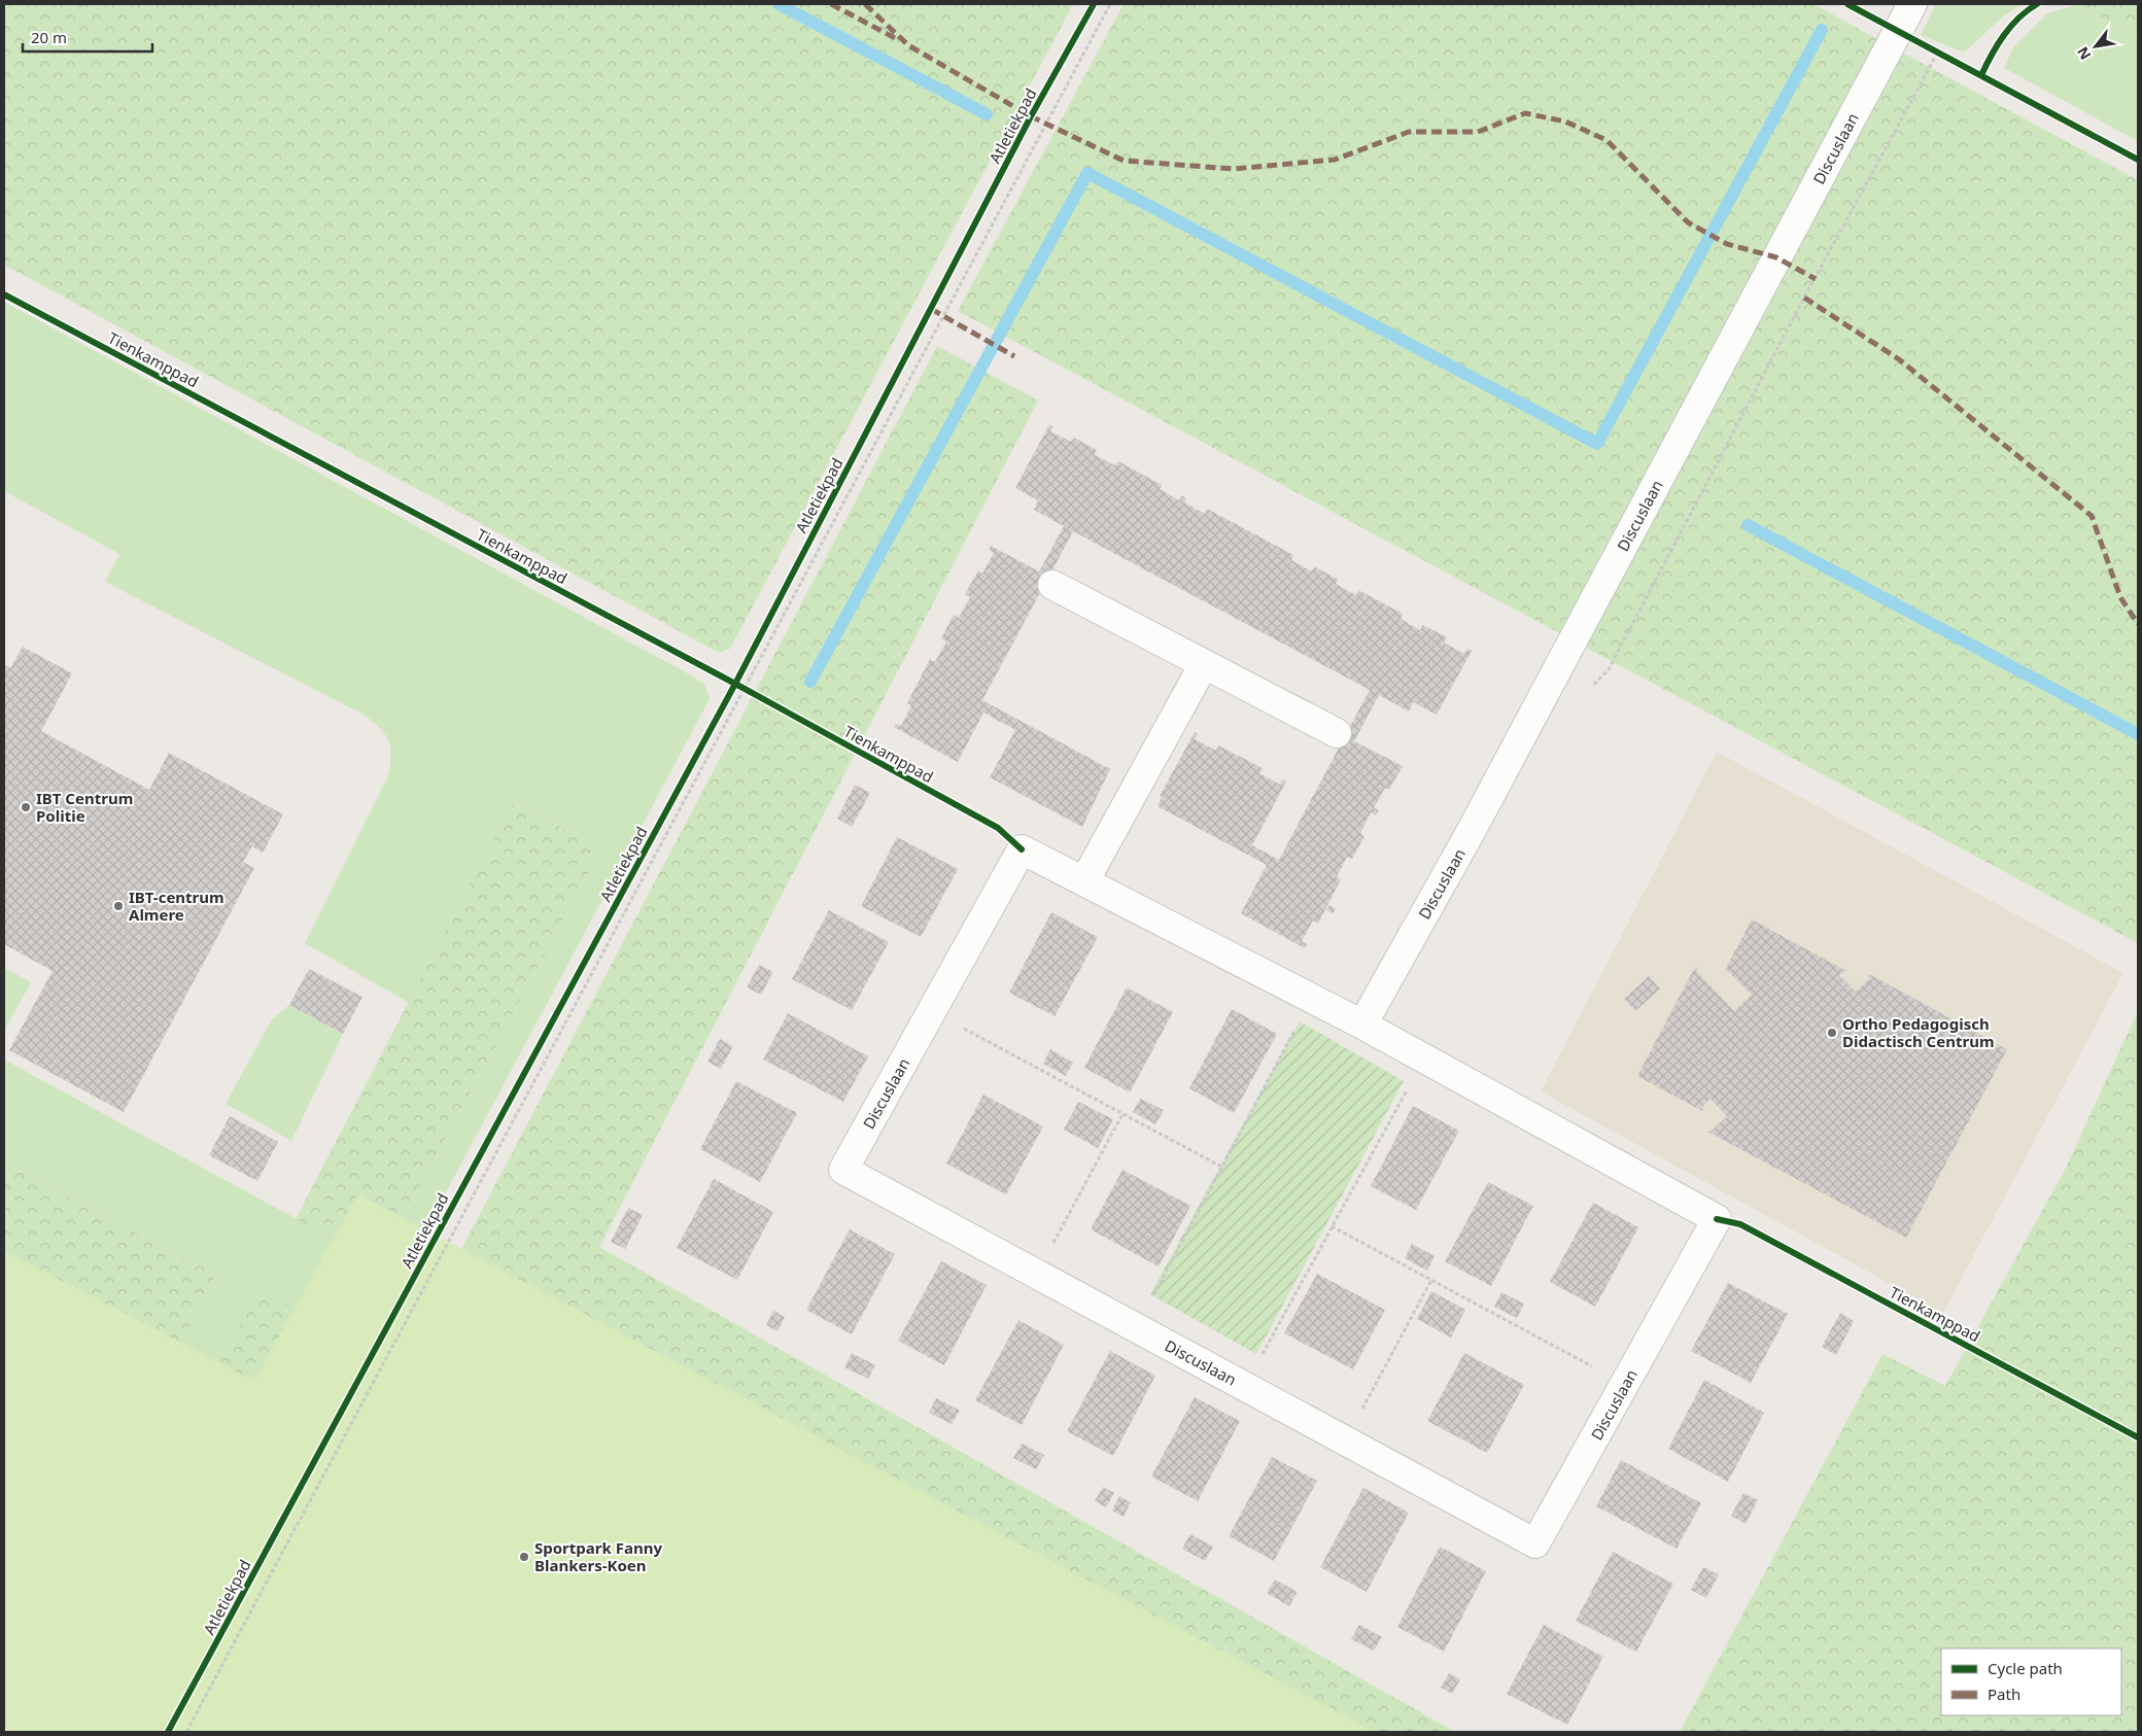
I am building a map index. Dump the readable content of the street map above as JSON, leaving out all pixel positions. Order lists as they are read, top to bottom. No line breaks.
{"streets":{"street":["Discuslaan"],"cycle path":["Atletiekpad","Tienkamppad"]},"places":["IBT Centrum Politie","IBT-centrum Almere","Ortho Pedagogisch Didactisch Centrum","Sportpark Fanny Blankers-Koen"],"legend":["Cycle path","Path"],"scale_bar":"20 m","north":"bottom left"}
